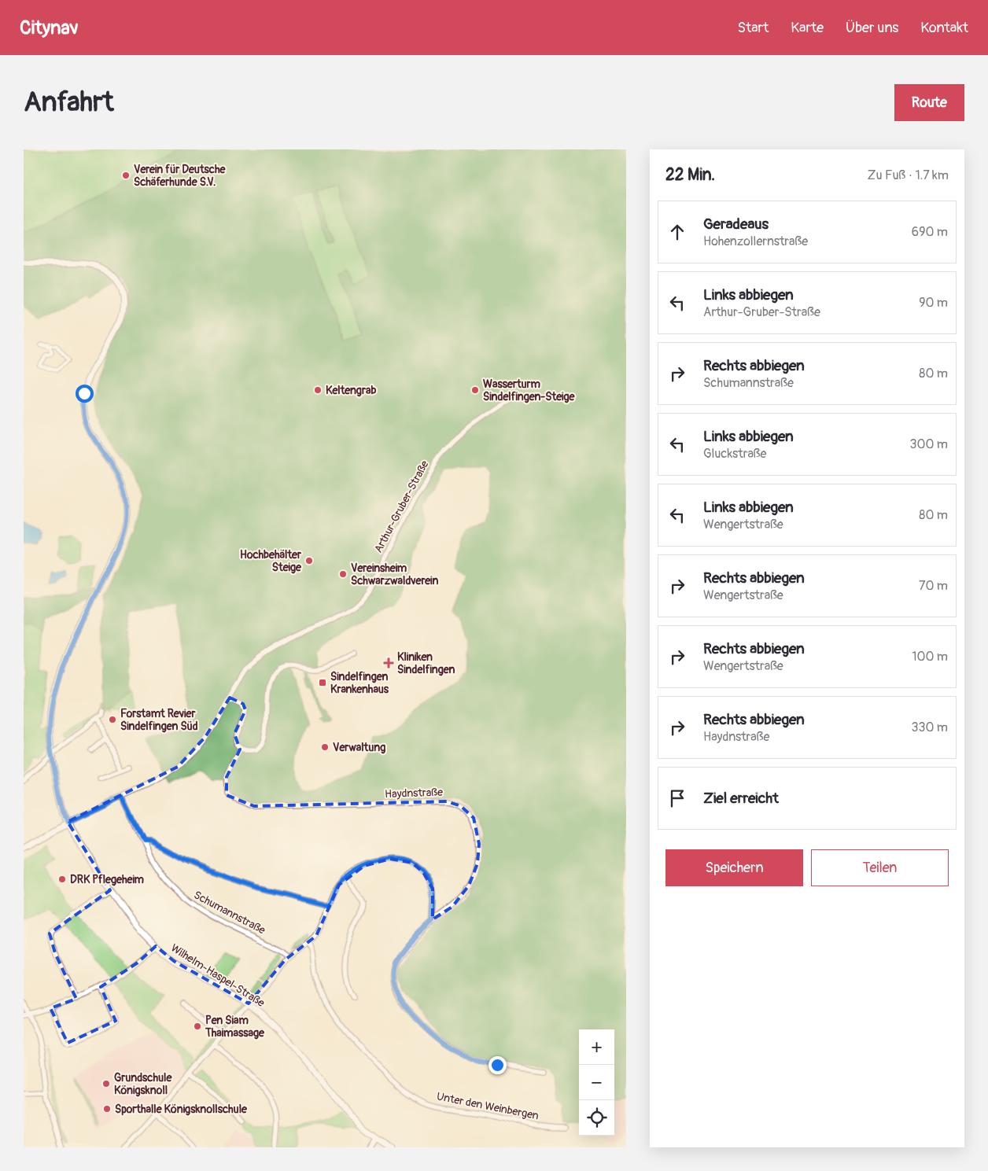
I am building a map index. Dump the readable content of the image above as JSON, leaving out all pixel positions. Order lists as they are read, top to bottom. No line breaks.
{"streets":{"street":["Arthur-Gruber-Straße","Haydnstraße","Schumannstraße","Wilhelm-Haspel-Straße","Unter den Weinbergen"]},"crossings":[["Arthur-Gruber-Straße","Schumannstraße"],["Arthur-Gruber-Straße","Wilhelm-Haspel-Straße"]],"places":{"other":["Verein für Deutsche Schäferhunde S.V.","Keltengrab","Wasserturm Sindelfingen-Steige","Hochbehälter Steige","Vereinsheim Schwarzwaldverein","Forstamt Revier Sindelfingen Süd","Verwaltung","DRK Pflegeheim","Pen Siam Thaimassage","Grundschule Königsknoll","Sporthalle Königsknollschule"],"health":["Kliniken Sindelfingen"],"transit":["Sindelfingen Krankenhaus"]},"page":{"header":"Citynav","nav":["Start","Karte","Über uns","Kontakt"],"buttons":["Route",["Speichern","Teilen"]],"title":"Anfahrt","heading":["22 Min.","Zu Fuß · 1.7 km"],"list":[["Geradeaus","Hohenzollernstraße","690 m"],["Links abbiegen","Arthur-Gruber-Straße","90 m"],["Rechts abbiegen","Schumannstraße","80 m"],["Links abbiegen","Gluckstraße","300 m"],["Links abbiegen","Wengertstraße","80 m"],["Rechts abbiegen","Wengertstraße","70 m"],["Rechts abbiegen","Wengertstraße","100 m"],["Rechts abbiegen","Haydnstraße","330 m"],"Ziel erreicht"],"map_buttons":["+","−"]}}
